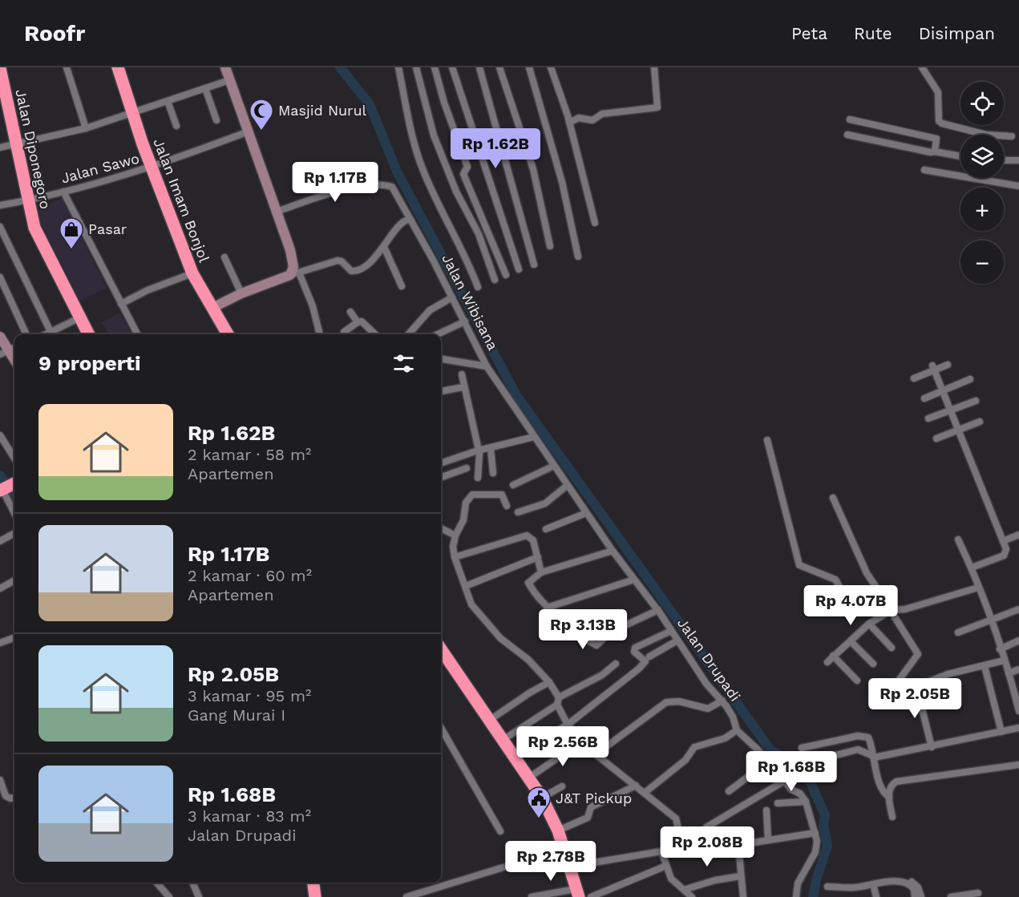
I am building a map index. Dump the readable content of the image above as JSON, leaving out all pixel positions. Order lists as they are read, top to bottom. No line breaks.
{"streets":{"highway":["Jalan Diponegoro","Jalan Imam Bonjol"],"street":["Jalan Sawo","Jalan Wibisana","Jalan Drupadi"]},"crossings":[["Jalan Diponegoro","Jalan Sawo"],["Jalan Sawo","Jalan Imam Bonjol"],["Jalan Wibisana","Jalan Drupadi"]],"places":{"mosque":["Masjid Nurul"],"shop":["Pasar"],"public building":["J&T Pickup"]},"page":{"header":"Roofr","nav":["Peta","Rute","Disimpan"],"map_buttons":["+","−"],"price":["Rp 1.62B","Rp 1.17B","Rp 4.07B","Rp 3.13B","Rp 2.05B","Rp 2.56B","Rp 1.68B","Rp 2.08B","Rp 2.78B"],"heading":"9 properti","list":[{"name":"Rp 1.62B","note":"2 kamar · 58 m² · Apartemen"},{"name":"Rp 1.17B","note":"2 kamar · 60 m² · Apartemen"},{"name":"Rp 2.05B","note":"3 kamar · 95 m² · Gang Murai I"},{"name":"Rp 1.68B","note":"3 kamar · 83 m² · Jalan Drupadi"}]}}
